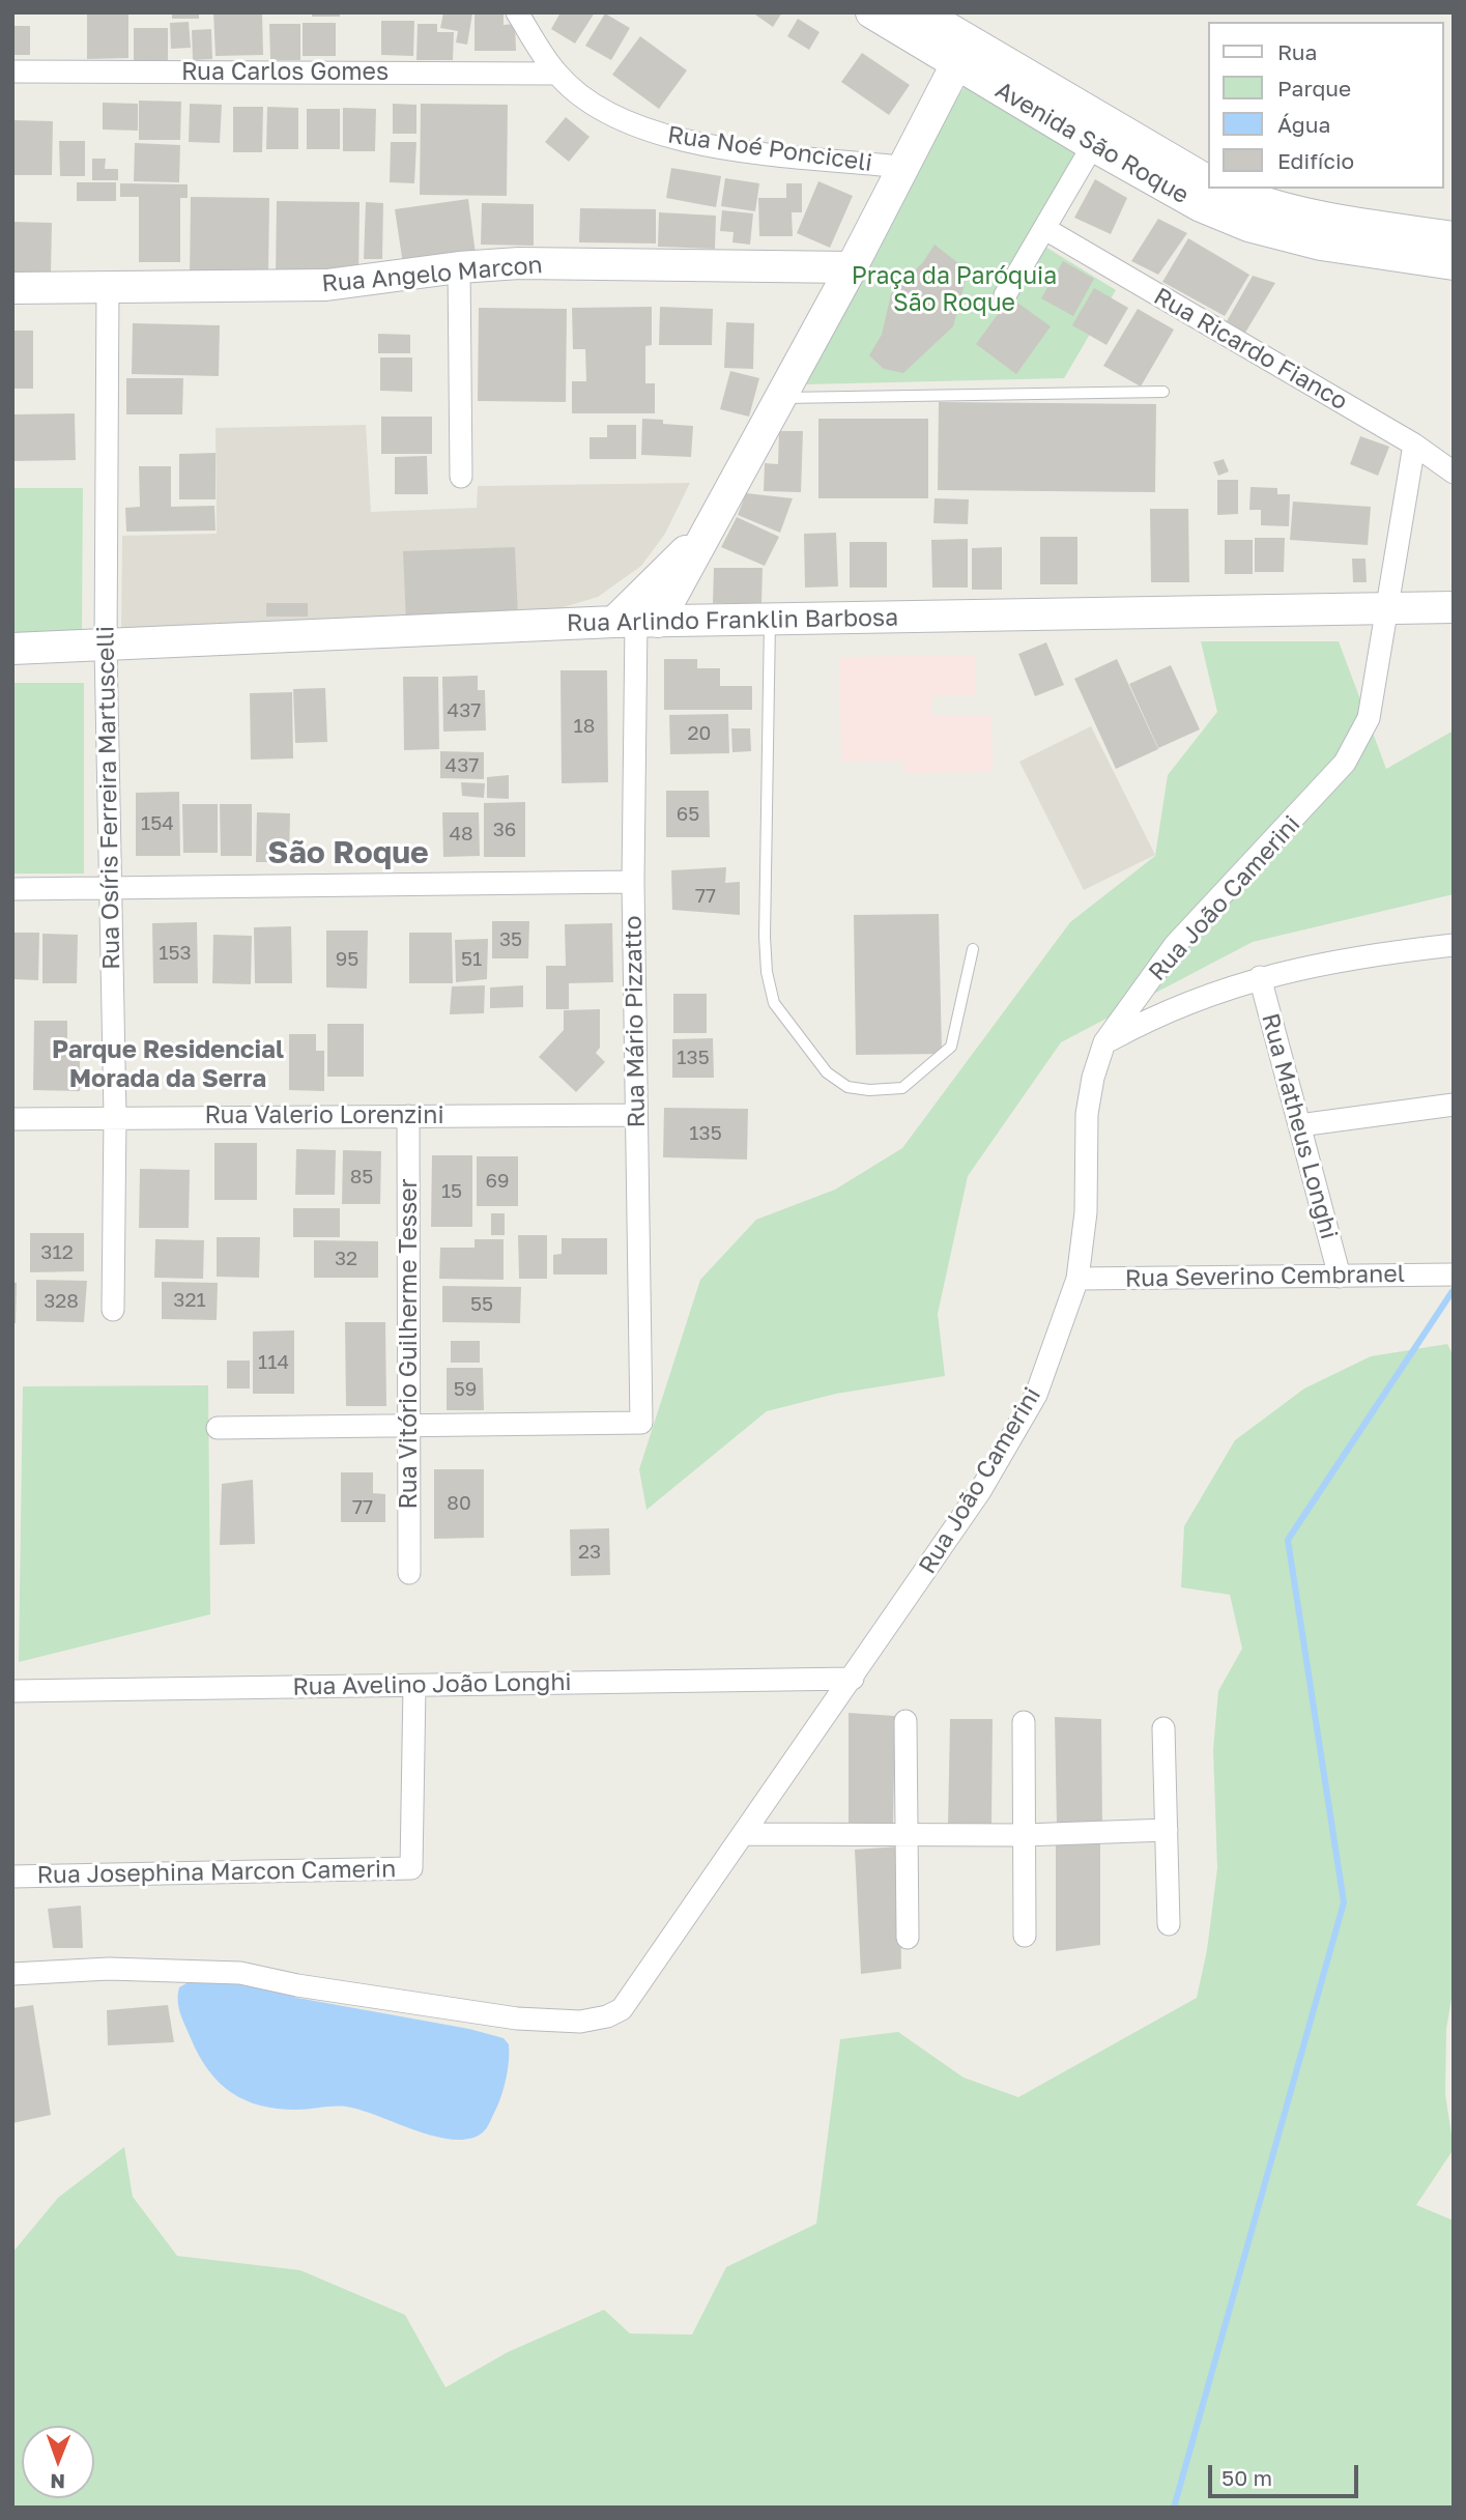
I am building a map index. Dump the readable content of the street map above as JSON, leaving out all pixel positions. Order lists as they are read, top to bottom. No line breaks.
{"streets":{"street":["Rua Carlos Gomes","Avenida São Roque","Rua Noé Ponciceli","Rua Angelo Marcon","Rua Ricardo Fianco","Rua Arlindo Franklin Barbosa","Rua Osíris Ferreira Martuscelli","Rua João Camerini","Rua Mário Pizzatto","Rua Valerio Lorenzini","Rua Matheus Longhi","Rua Severino Cembranel","Rua Vitório Guilherme Tesser","Rua Avelino João Longhi","Rua Josephina Marcon Camerin"]},"crossings":[["Rua Carlos Gomes","Rua Noé Ponciceli"],["Rua Angelo Marcon","Rua Osíris Ferreira Martuscelli"],["Rua Ricardo Fianco","Rua João Camerini"],["Rua Arlindo Franklin Barbosa","Rua Osíris Ferreira Martuscelli"],["Rua Arlindo Franklin Barbosa","Rua João Camerini"],["Rua Arlindo Franklin Barbosa","Rua Mário Pizzatto"],["Rua Osíris Ferreira Martuscelli","Rua Valerio Lorenzini"],["Rua João Camerini","Rua Severino Cembranel"],["Rua João Camerini","Rua Avelino João Longhi"],["Rua Mário Pizzatto","Rua Valerio Lorenzini"],["Rua Mário Pizzatto","Rua Vitório Guilherme Tesser"],["Rua Valerio Lorenzini","Rua Vitório Guilherme Tesser"],["Rua Matheus Longhi","Rua Severino Cembranel"],["Rua Avelino João Longhi","Rua Josephina Marcon Camerin"]],"districts":["São Roque","Parque Residencial Morada da Serra"],"parks":["Praça da Paróquia São Roque"],"house_numbers":["437","18","20","437","65","154","36","48","77","35","153","95","51","135","135","85","69","15","312","32","321","328","55","114","59","80","77","23"],"legend":["Rua","Parque","Água","Edifício"],"scale_bar":"50 m","north":"bottom"}
